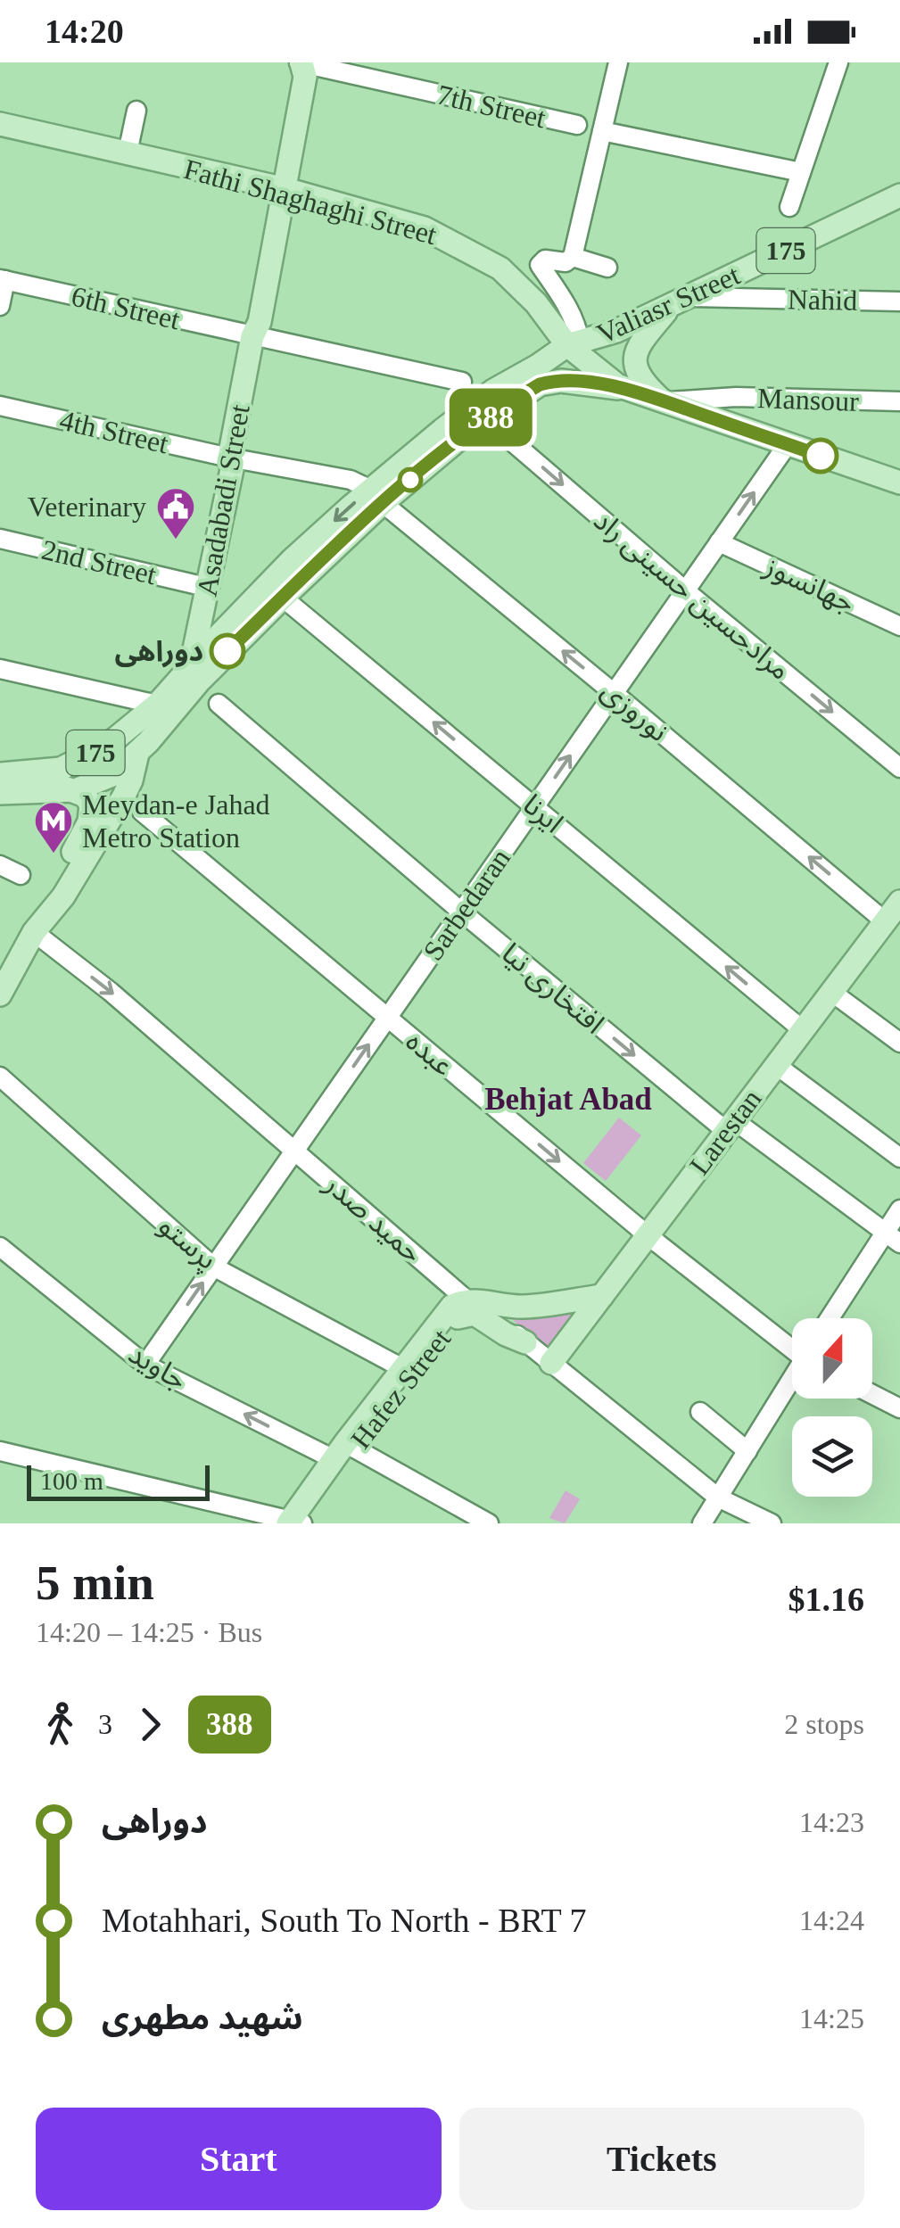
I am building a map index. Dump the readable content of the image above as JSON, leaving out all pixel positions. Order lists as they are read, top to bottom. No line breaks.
{"streets":{"main road":["Fathi Shaghaghi Street","175","Valiasr Street","Asadabadi Street","Larestan","Hafez Street"],"street":["7th Street","Nahid","6th Street","Mansour","4th Street","2nd Street","جهانسوز","مرادحسین حسینی راد","نوروزی","ايرنا","Sarbedaran","افتخاری نیا","عبده","حمید صدر","پرستو","جاوید"]},"crossings":[["7th Street","Asadabadi Street"],["Fathi Shaghaghi Street","Valiasr Street"],["Fathi Shaghaghi Street","Asadabadi Street"],["Nahid","Valiasr Street"],["Valiasr Street","4th Street"],["Valiasr Street","Asadabadi Street"],["Valiasr Street","مرادحسین حسینی راد"],["Valiasr Street","نوروزی"],["Valiasr Street","ايرنا"],["Valiasr Street","حمید صدر"],["6th Street","Asadabadi Street"],["4th Street","Asadabadi Street"],["4th Street","نوروزی"],["جهانسوز","Sarbedaran"],["مرادحسین حسینی راد","Sarbedaran"],["نوروزی","Sarbedaran"],["نوروزی","Larestan"],["ايرنا","Sarbedaran"],["ايرنا","Larestan"],["Sarbedaran","افتخاری نیا"],["Sarbedaran","عبده"],["Sarbedaran","حمید صدر"],["Sarbedaran","پرستو"],["Sarbedaran","جاوید"],["افتخاری نیا","Larestan"],["عبده","Larestan"],["Larestan","حمید صدر"],["حمید صدر","Hafez Street"],["پرستو","Hafez Street"],["جاوید","Hafez Street"]],"one_way":["مرادحسین حسینی راد","نوروزی","ايرنا","Sarbedaran","افتخاری نیا","عبده","حمید صدر"],"districts":["Behjat Abad"],"places":{"public building":["Veterinary"],"other":["دوراهی"],"metro station":["Meydan-e Jahad Metro Station"]},"lines":["bus line 388"],"scale_bar":"100 m","north":"top","page":{"status":"14:20","on_map":"388","scale":"100 m","heading":["5 min","14:20 – 14:25 · Bus","$1.16"],"legs":["3","388","2 stops"],"list":[{"name":"دوراهی","value":"14:23"},{"name":"Motahhari, South To North - BRT 7","value":"14:24"},{"name":"شهید مطهری","value":"14:25"}],"buttons":["Start","Tickets"]}}
